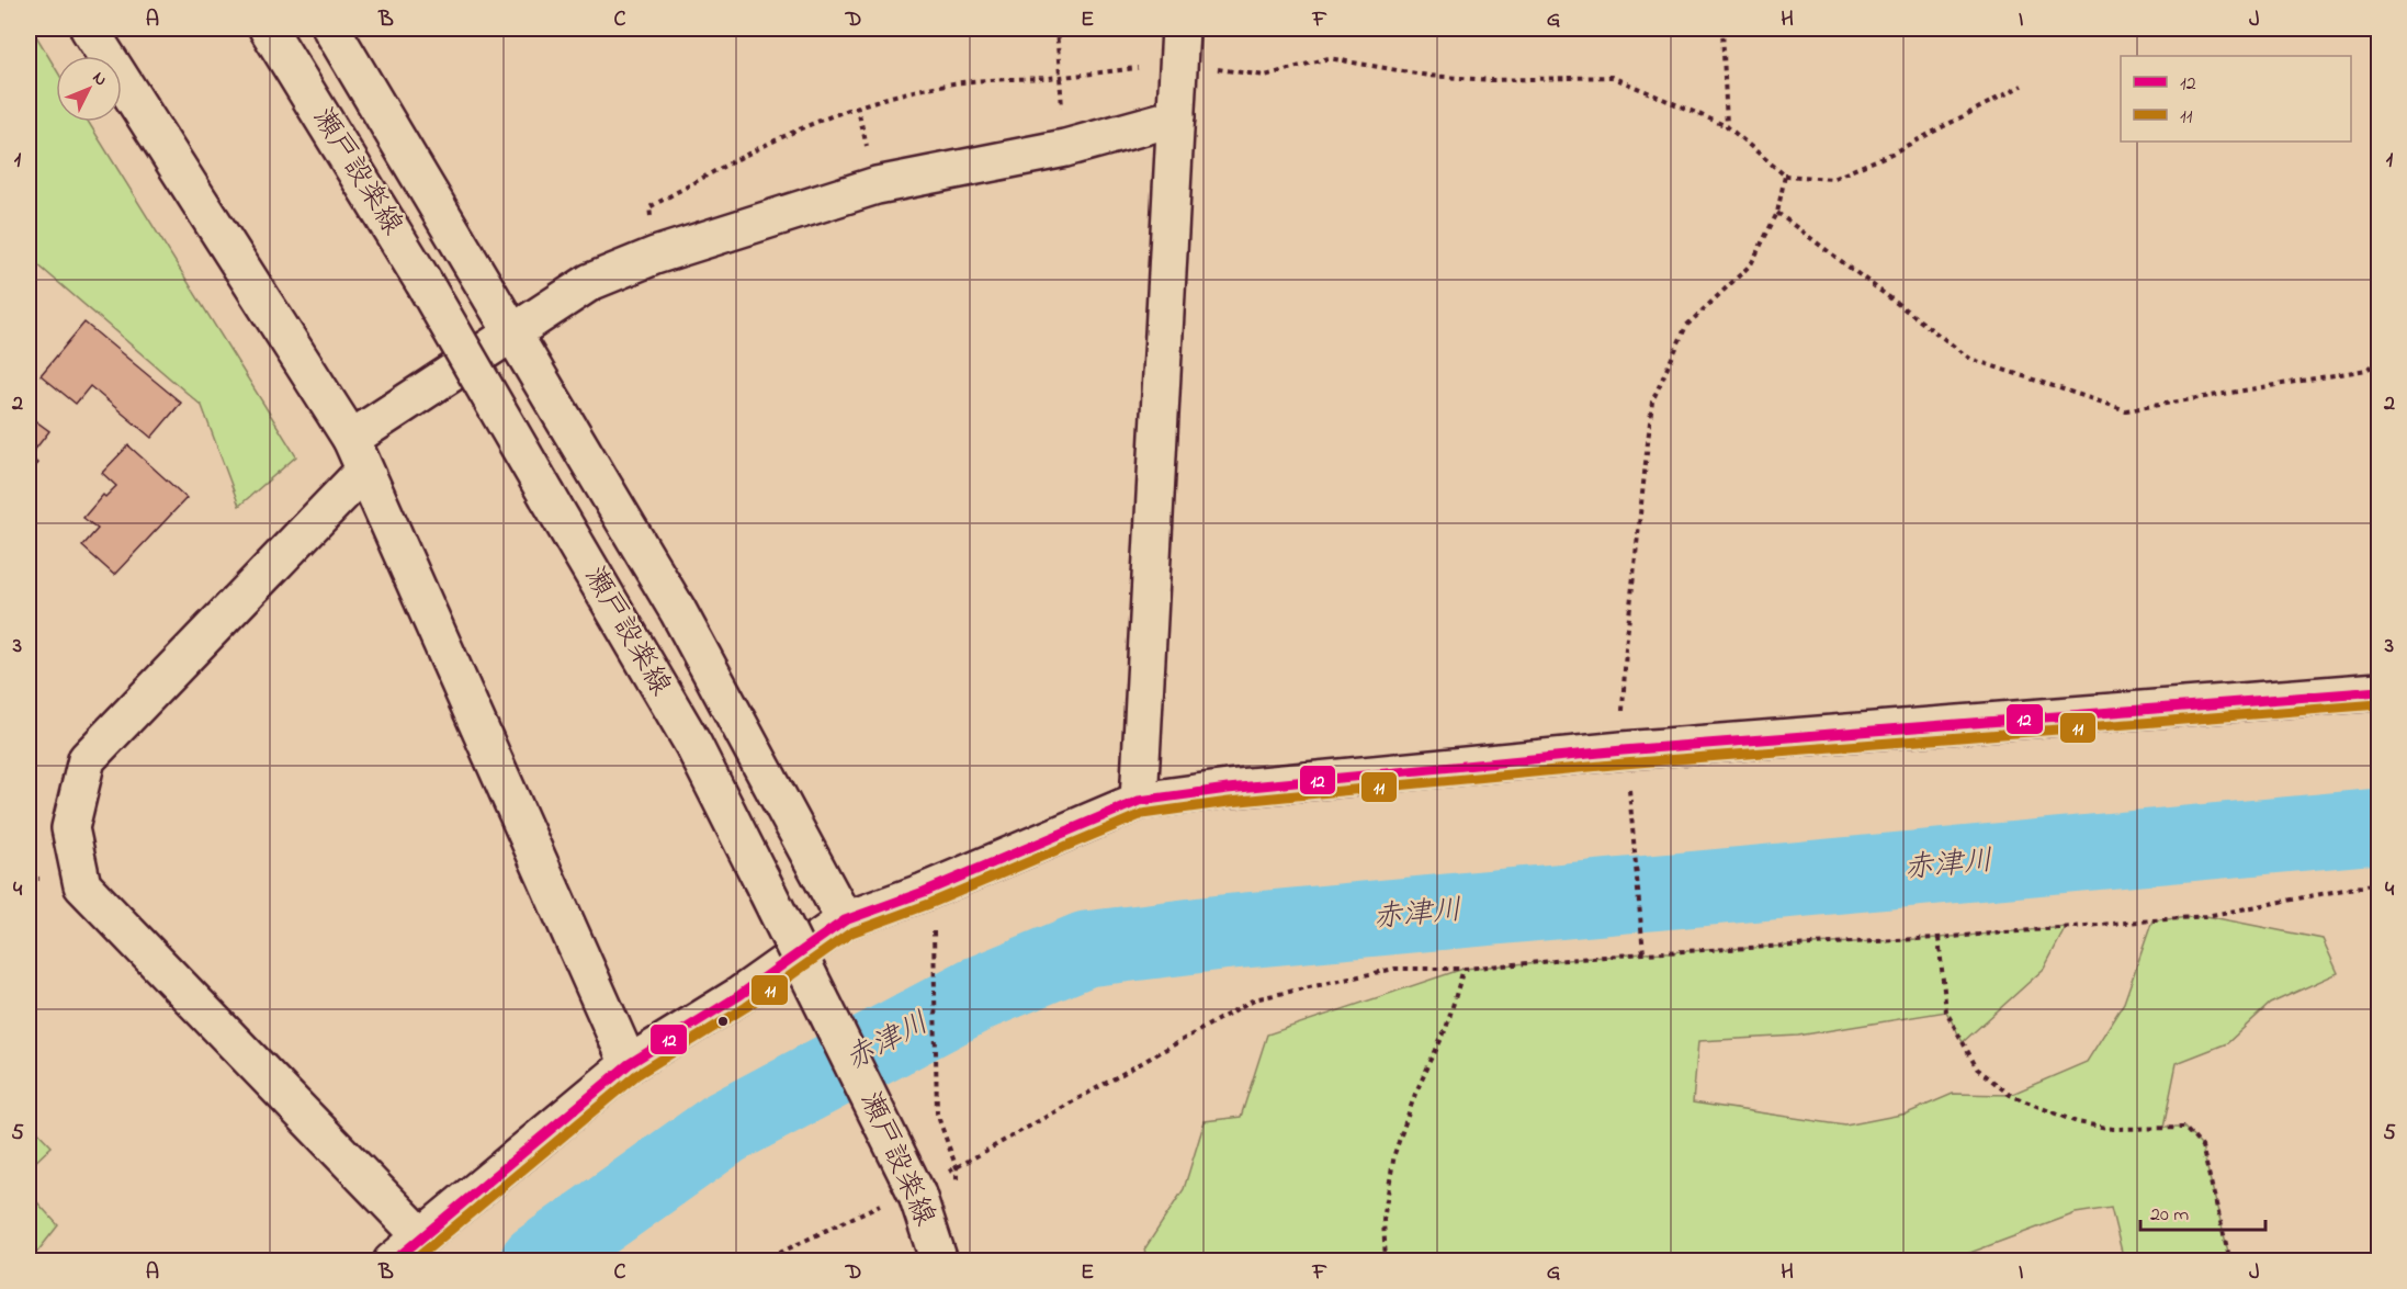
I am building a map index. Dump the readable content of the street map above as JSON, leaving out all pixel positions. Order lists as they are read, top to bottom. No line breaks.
{"streets":{"street":["瀬戸設楽線"]},"water":["赤津川"],"lines":["transit line 12","transit line 11"],"legend":["12","11"],"scale_bar":"20 m","north":"top right","grid":{"columns":["A","B","C","D","E","F","G","H","I","J"],"rows":["1","2","3","4","5"]}}
